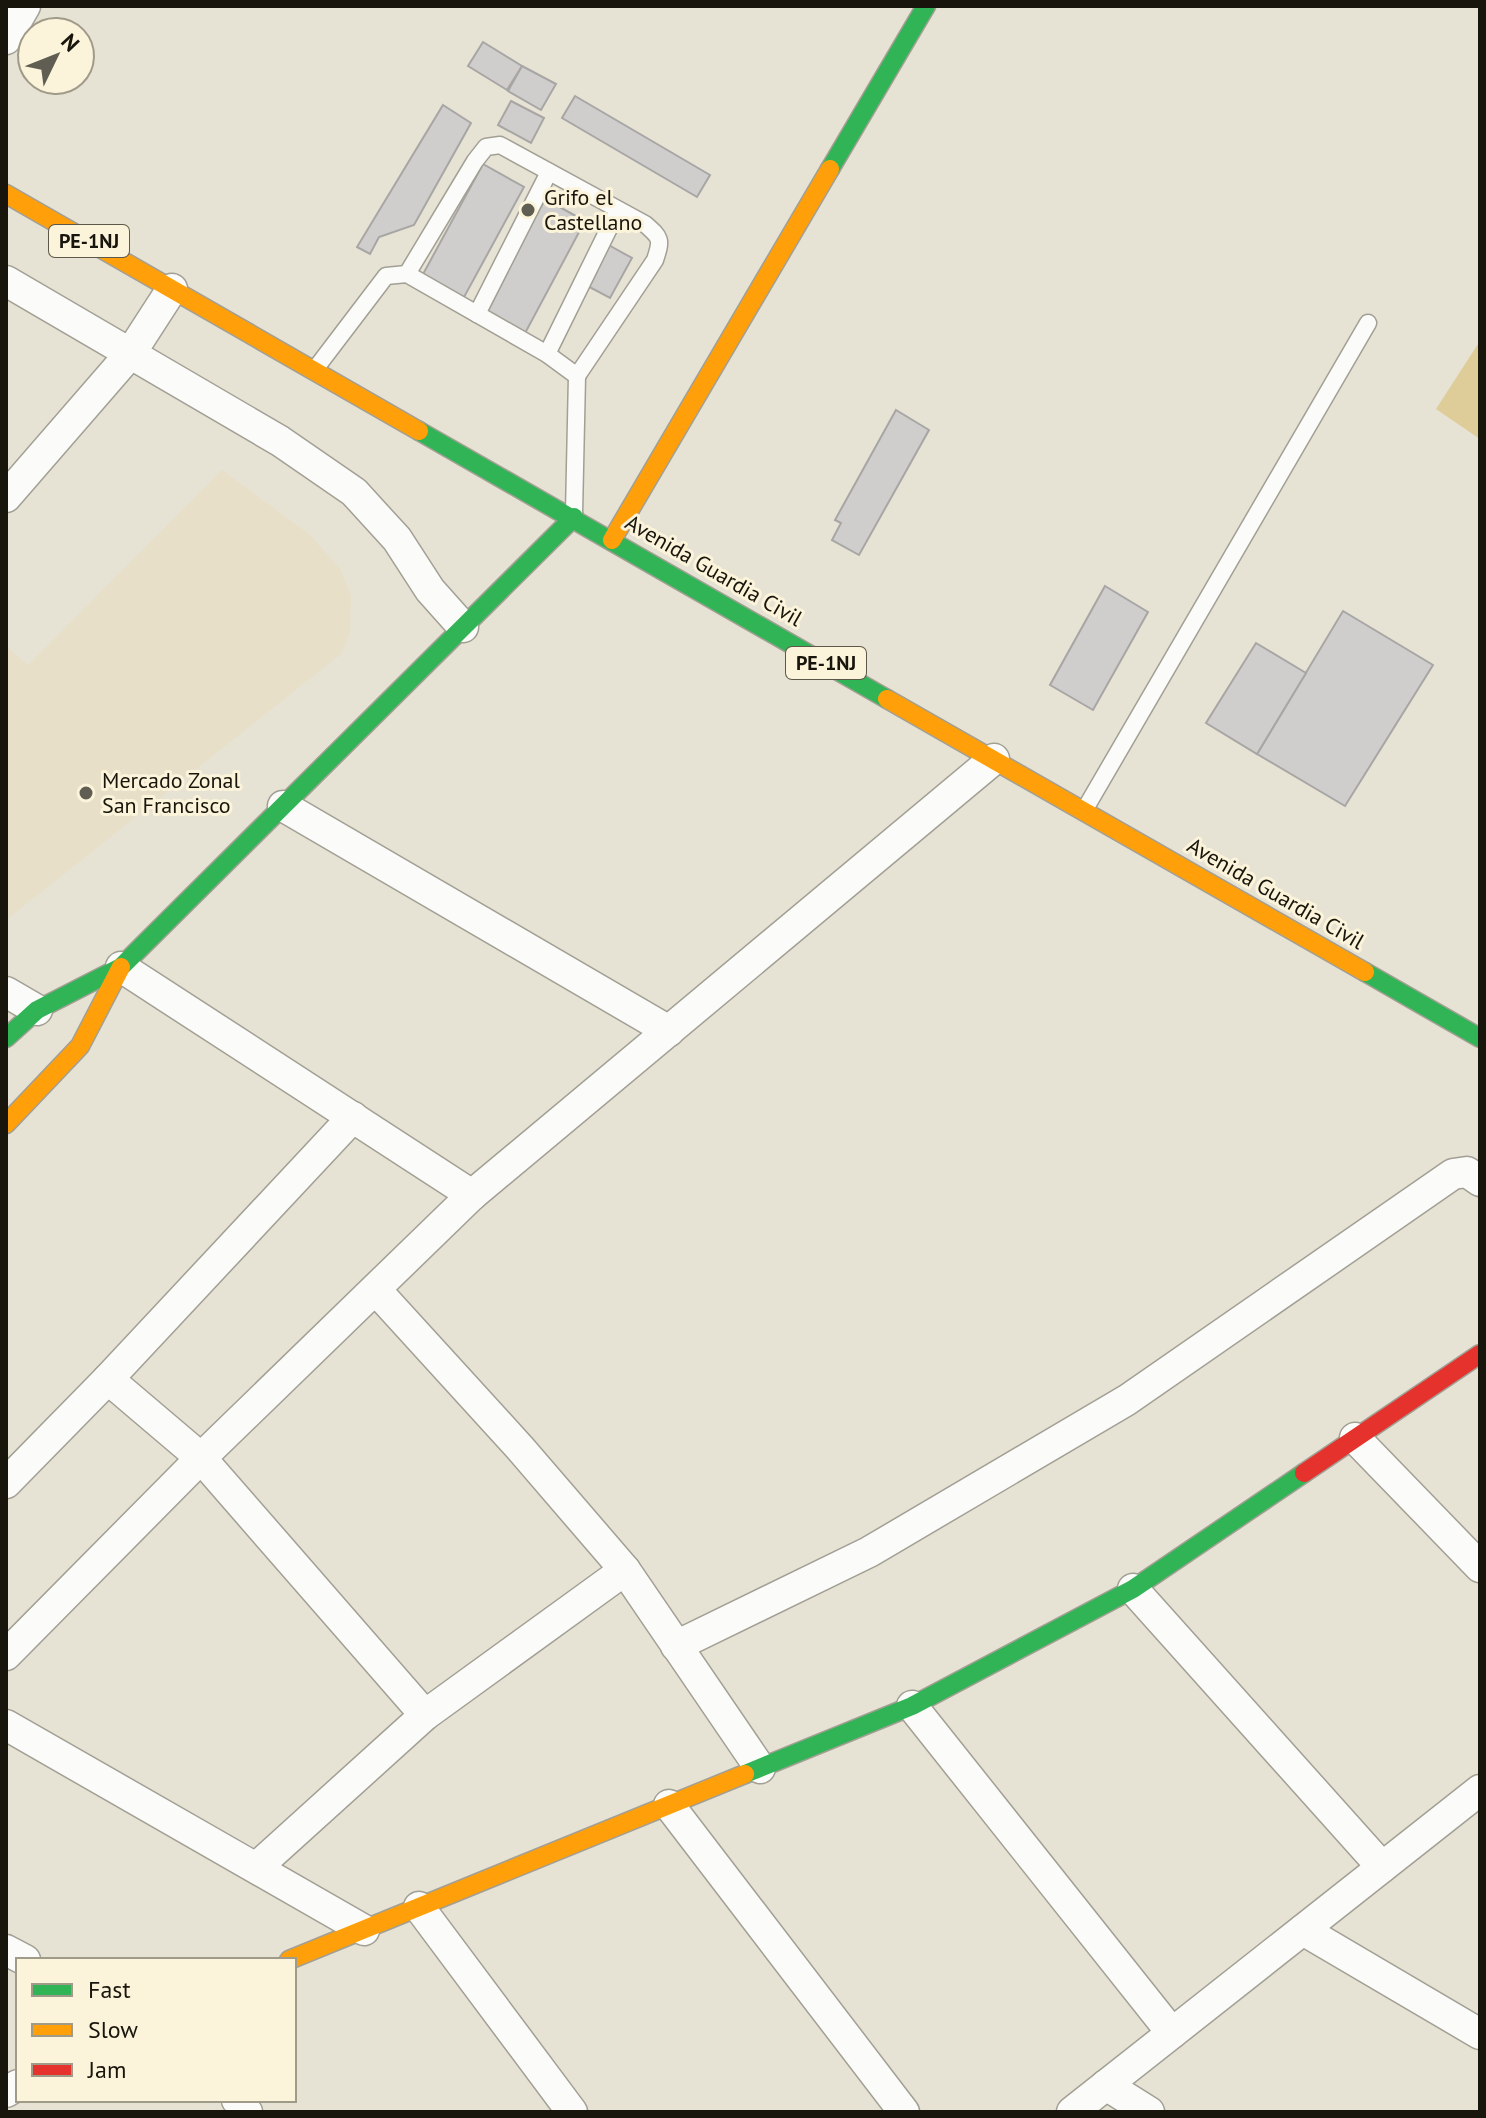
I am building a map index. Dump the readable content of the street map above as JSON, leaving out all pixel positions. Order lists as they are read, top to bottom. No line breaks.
{"streets":{"main road":["PE-1NJ","Avenida Guardia Civil"]},"places":["Grifo el Castellano","Mercado Zonal San Francisco"],"legend":["Fast","Slow","Jam"],"north":"top right"}
